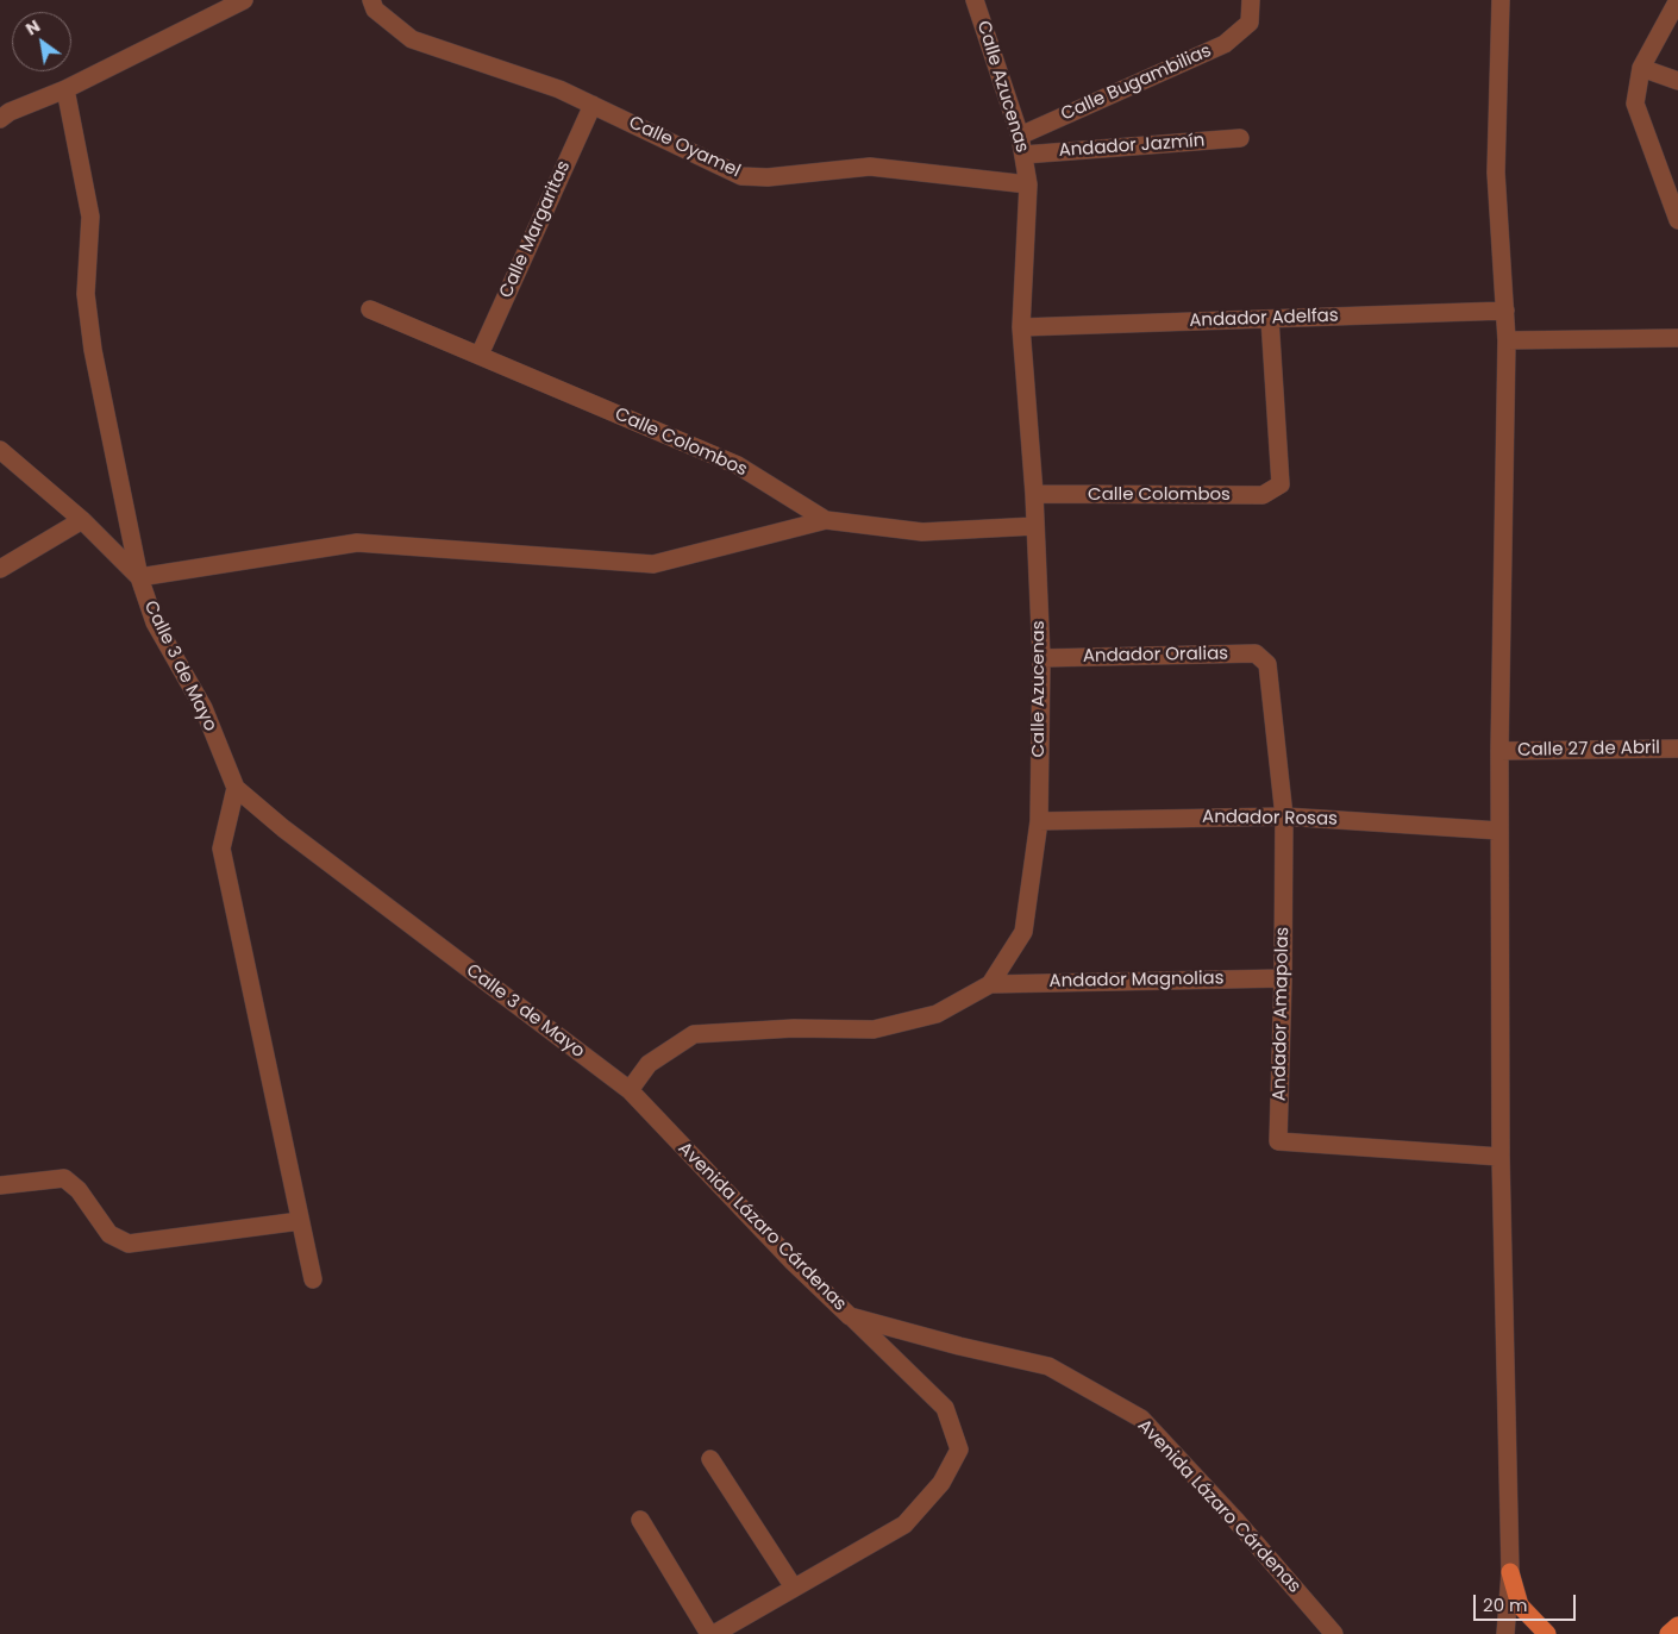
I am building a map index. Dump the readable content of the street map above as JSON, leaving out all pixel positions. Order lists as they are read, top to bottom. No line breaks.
{"streets":{"street":["Calle Bugambilias","Calle Azucenas","Andador Jazmín","Calle Oyamel","Calle Margaritas","Andador Adelfas","Calle Colombos","Andador Oralias","Calle 3 de Mayo","Calle 27 de Abril","Andador Rosas","Andador Magnolias","Andador Amapolas","Avenida Lázaro Cárdenas"]},"crossings":[["Calle Bugambilias","Calle Azucenas"],["Calle Azucenas","Andador Jazmín"],["Calle Azucenas","Calle Oyamel"],["Calle Azucenas","Andador Adelfas"],["Calle Azucenas","Calle Colombos"],["Calle Azucenas","Andador Oralias"],["Calle Azucenas","Calle 3 de Mayo"],["Calle Azucenas","Andador Rosas"],["Calle Azucenas","Andador Magnolias"],["Calle Azucenas","Avenida Lázaro Cárdenas"],["Calle Oyamel","Calle Margaritas"],["Calle Margaritas","Calle Colombos"],["Andador Adelfas","Calle Colombos"],["Andador Oralias","Andador Amapolas"],["Calle 3 de Mayo","Avenida Lázaro Cárdenas"],["Andador Rosas","Andador Amapolas"],["Andador Magnolias","Andador Amapolas"]],"scale_bar":"20 m","north":"top left"}
